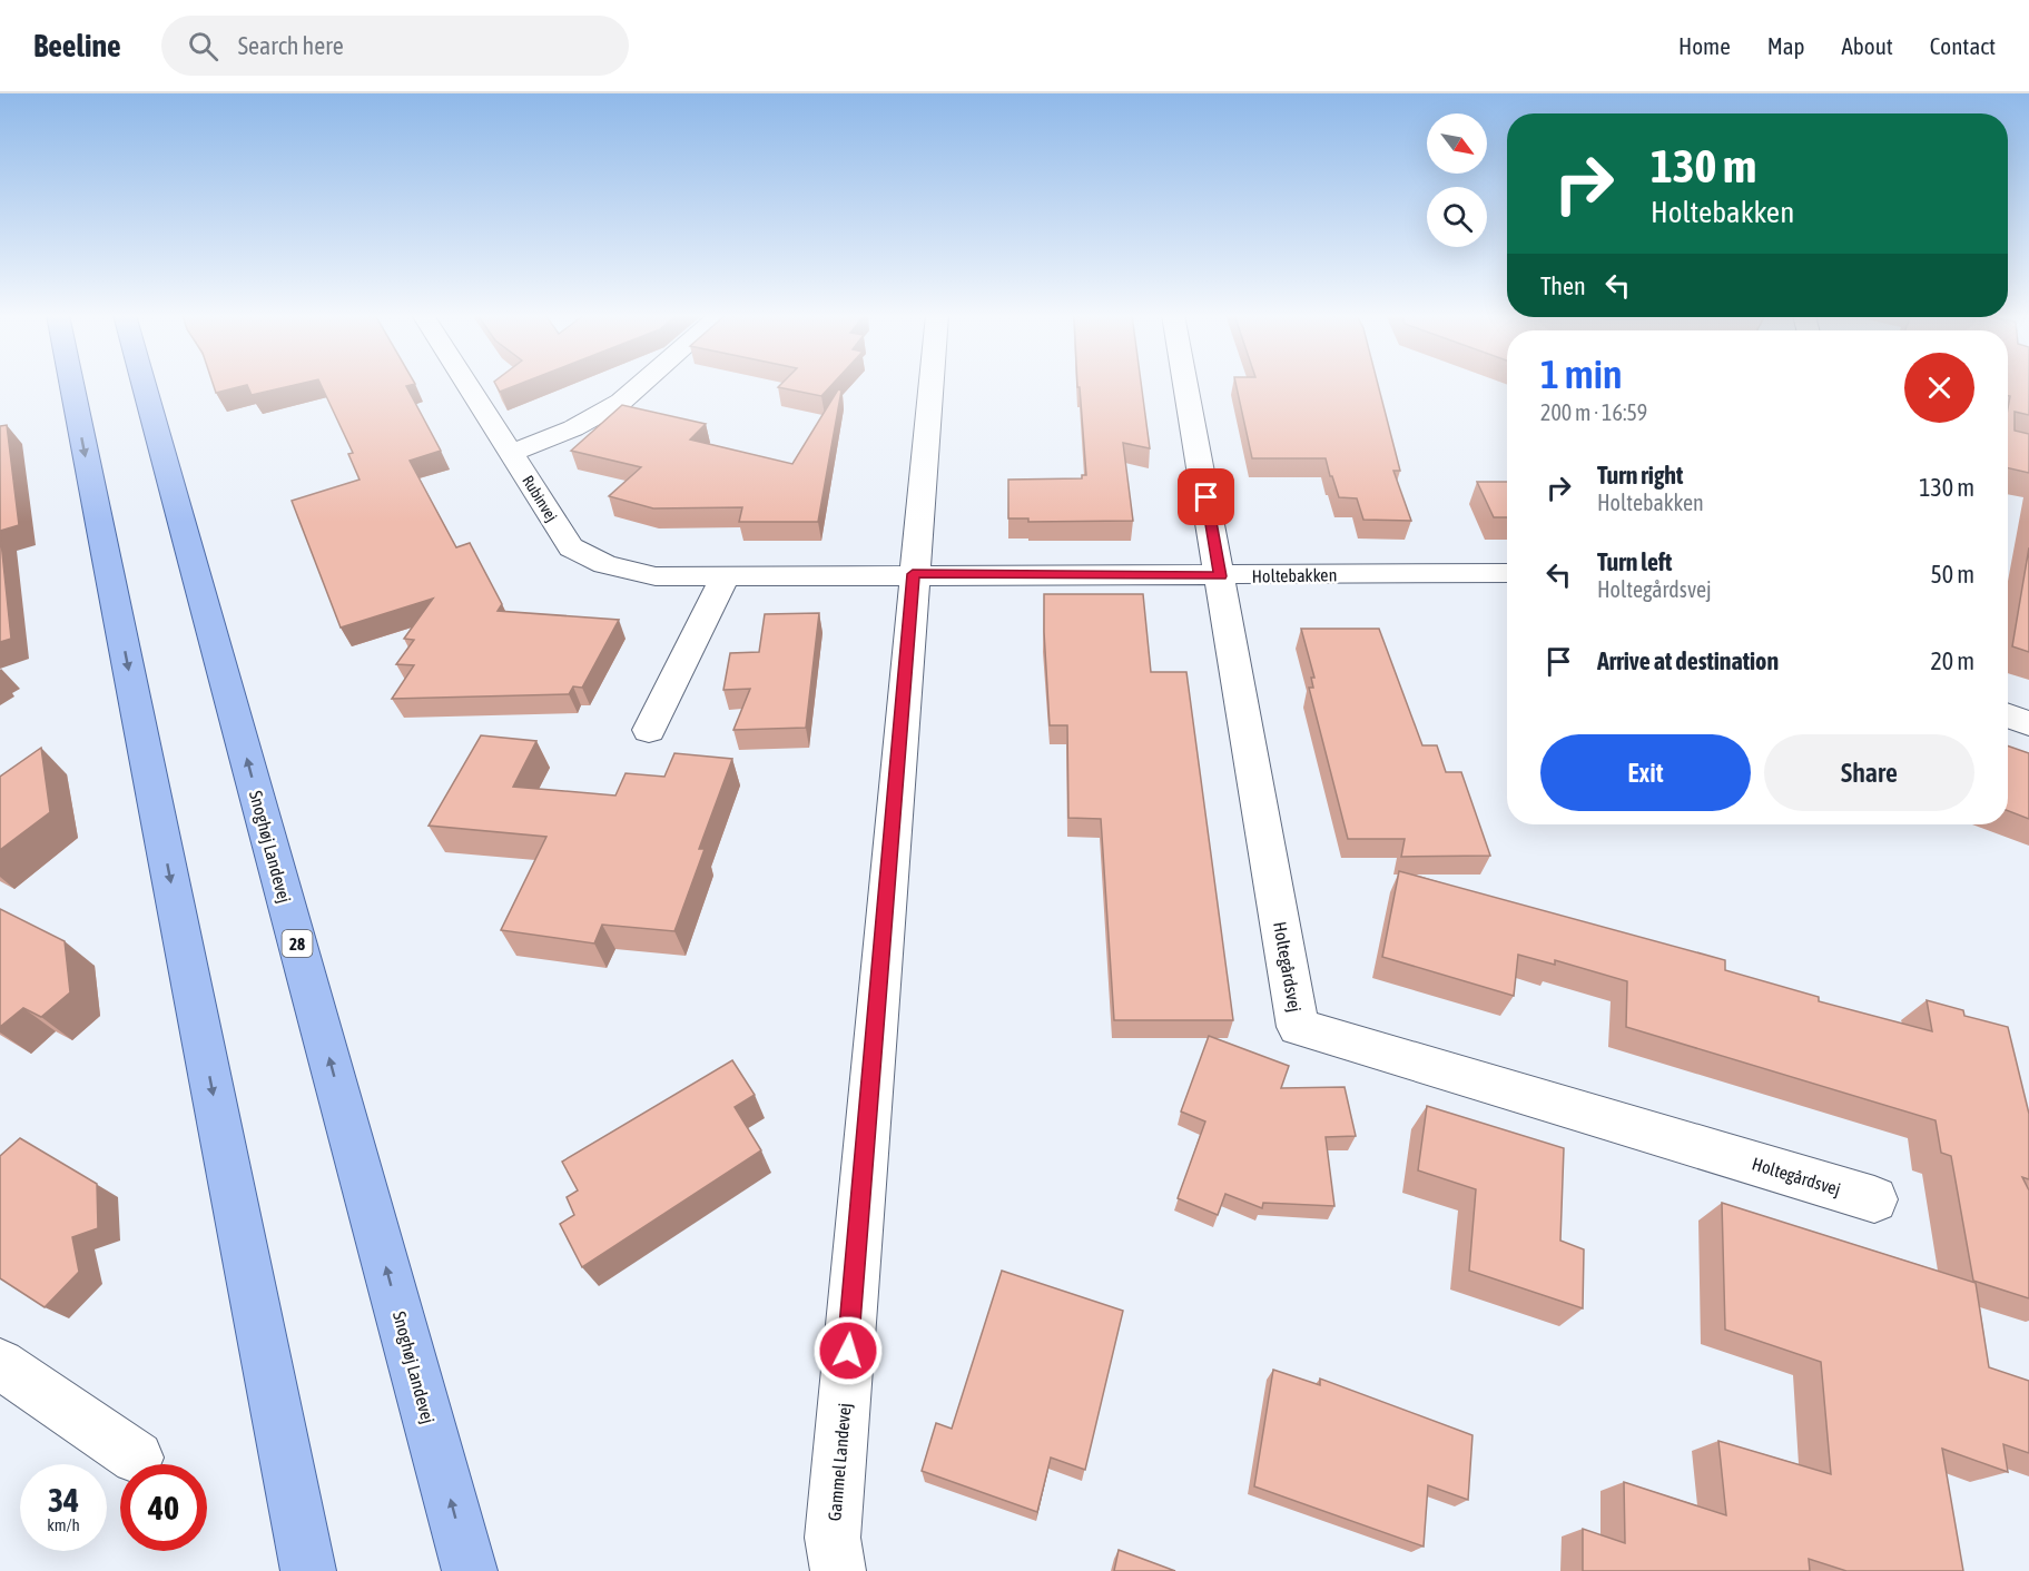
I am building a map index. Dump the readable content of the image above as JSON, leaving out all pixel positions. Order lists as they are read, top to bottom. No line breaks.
{"streets":{"main road":["Snoghøj Landevej","28"],"street":["Rubinvej","Holtebakken","Holtegårdsvej","Gammel Landevej"]},"crossings":[["Rubinvej","Holtebakken"],["Rubinvej","Gammel Landevej"],["Holtebakken","Holtegårdsvej"],["Holtebakken","Gammel Landevej"]],"north":"bottom right","page":{"header":"Beeline","search":"Search here","nav":["Home","Map","About","Contact"],"turn":["130 m","Holtebakken"],"then":"Then","heading":["1 min","200 m · 16:59"],"list":[{"name":"Turn right","note":"Holtebakken","value":"130 m"},{"name":"Turn left","note":"Holtegårdsvej","value":"50 m"},{"name":"Arrive at destination","value":"20 m"}],"buttons":["Exit","Share"],"speed":"34 km/h","limit":"40"}}
